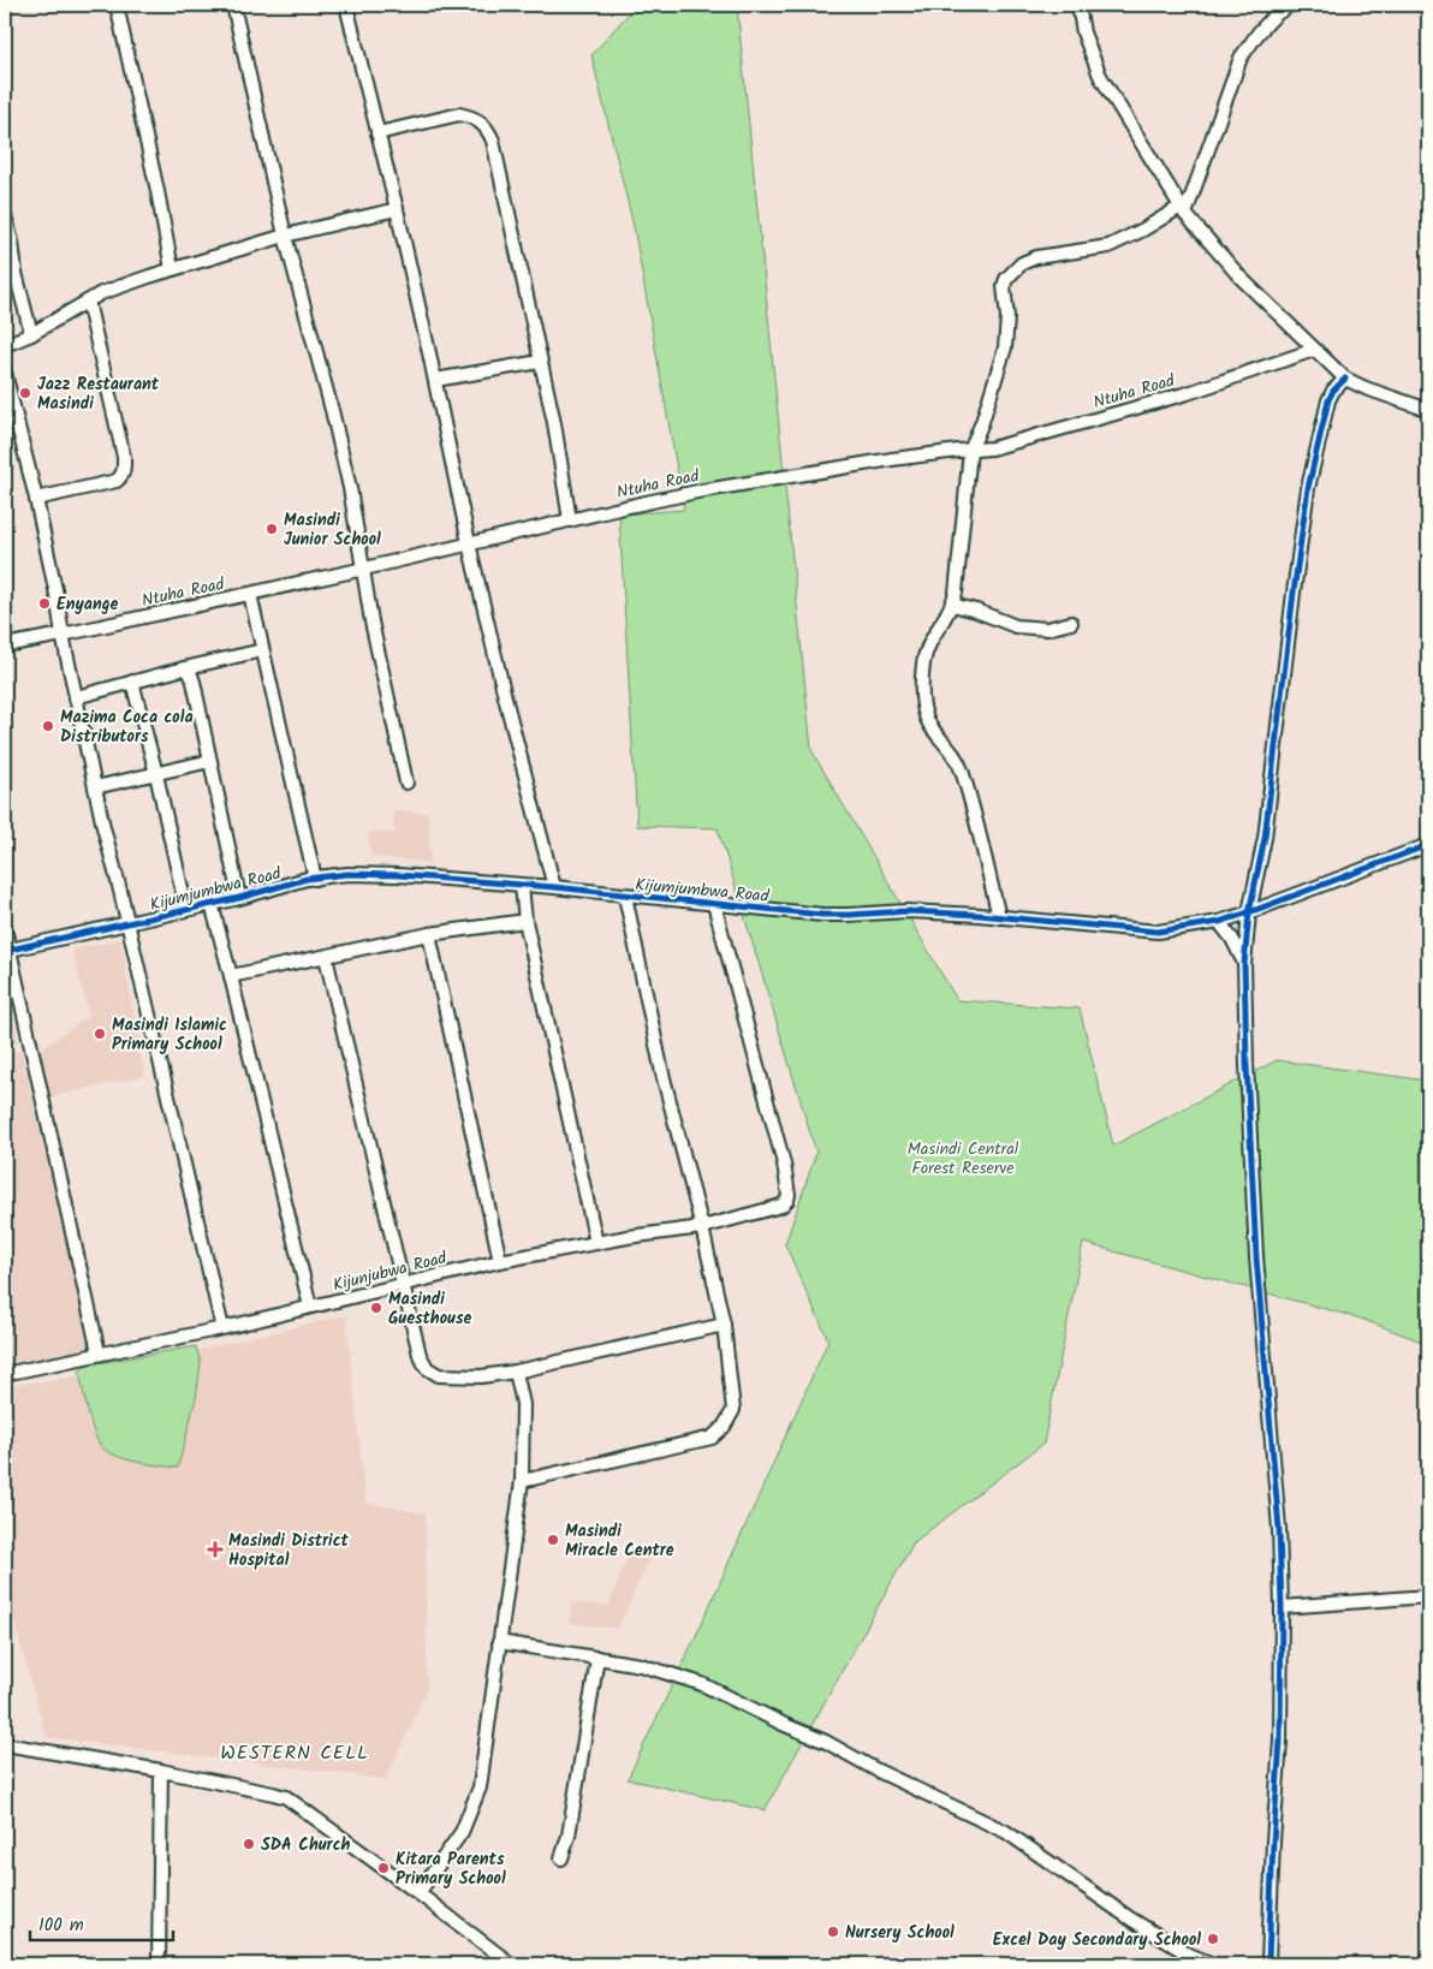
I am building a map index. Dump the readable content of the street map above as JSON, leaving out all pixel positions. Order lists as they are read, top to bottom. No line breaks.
{"streets":{"street":["Ntuha Road","Kijumjumbwa Road","Kijunjubwa Road"]},"crossings":[["Kijumjumbwa Road","Kijunjubwa Road"]],"districts":["WESTERN CELL"],"parks":["Masindi Central Forest Reserve"],"places":{"other":["Jazz Restaurant Masindi","Masindi Junior School","Enyange","Mazima Coca cola Distributors","Masindi Islamic Primary School","Masindi Guesthouse","Masindi Miracle Centre","SDA Church","Kitara Parents Primary School","Nursery School","Excel Day Secondary School"],"health":["Masindi District Hospital"]},"scale_bar":"100 m"}
